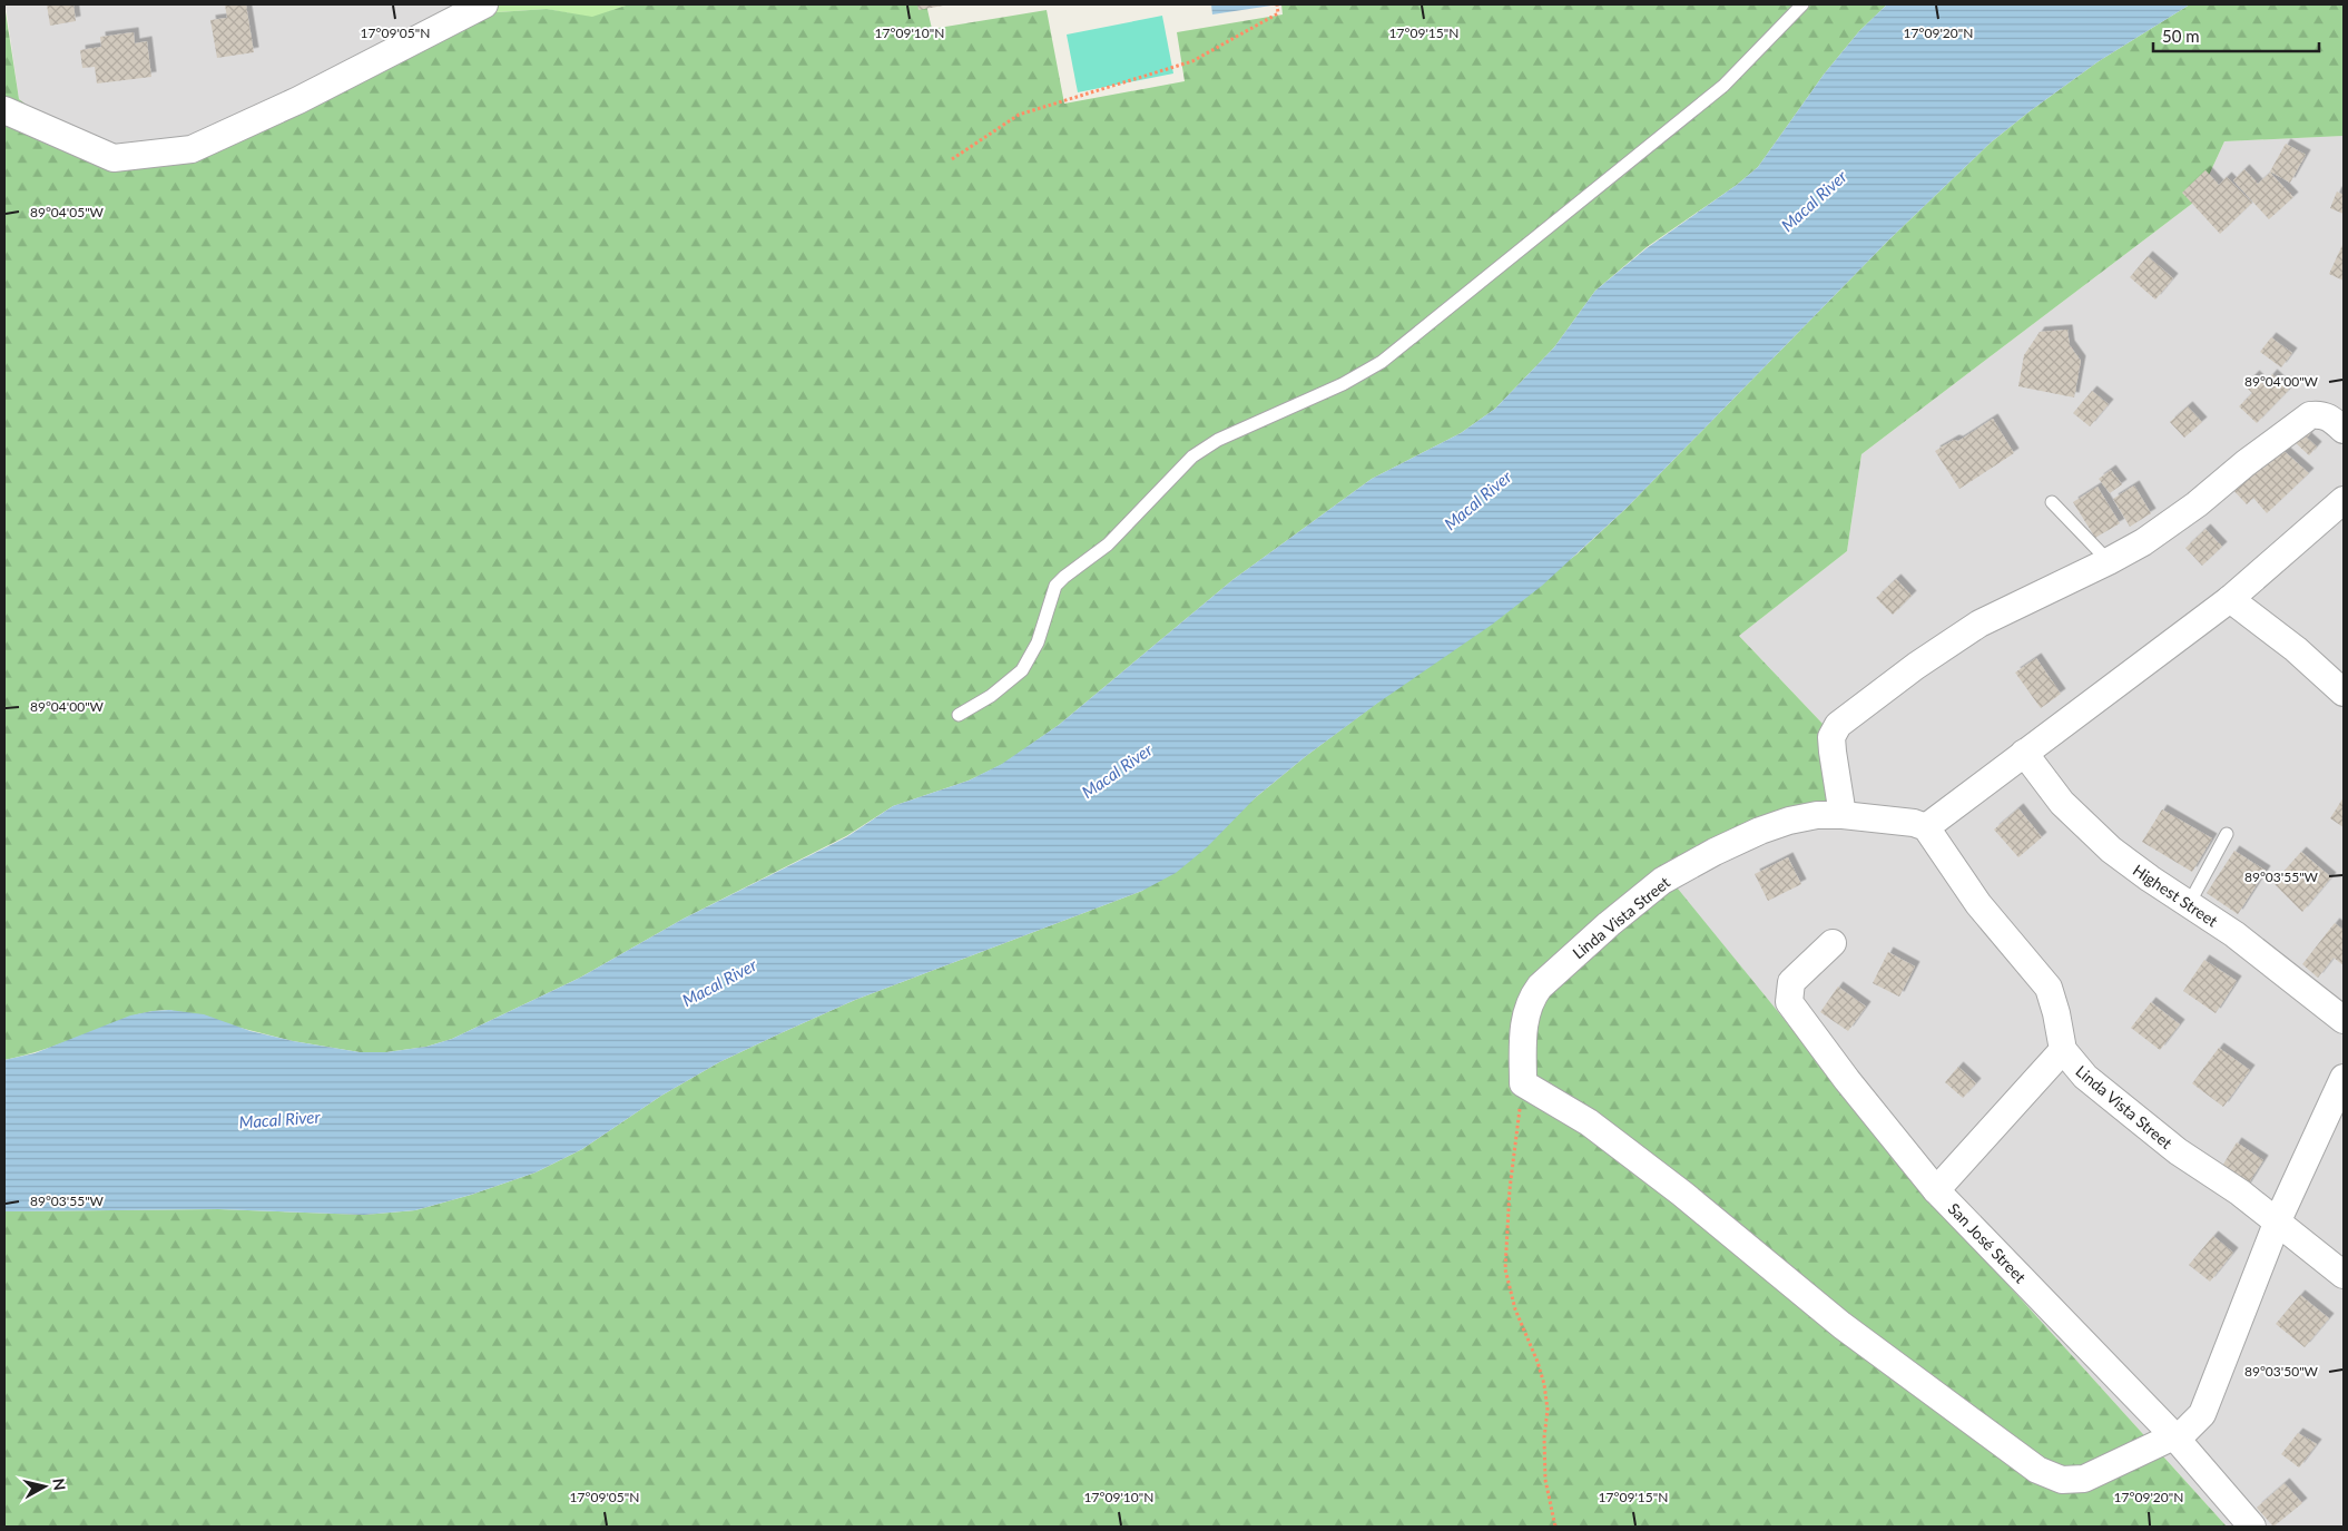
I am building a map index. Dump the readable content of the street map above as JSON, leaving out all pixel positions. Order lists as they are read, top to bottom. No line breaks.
{"streets":{"street":["Highest Street","Linda Vista Street","San José Street"]},"water":["Macal River"],"scale_bar":"50 m","north":"right","coordinates":["17°09'05\"N","17°09'10\"N","17°09'15\"N","17°09'20\"N","89°04'05\"W","89°04'00\"W","89°03'55\"W","89°03'50\"W"]}
